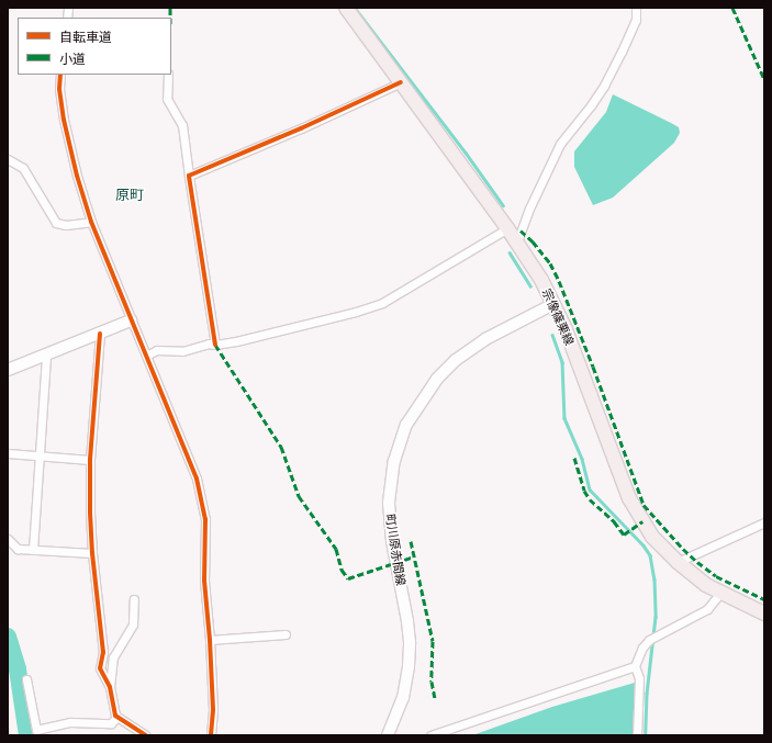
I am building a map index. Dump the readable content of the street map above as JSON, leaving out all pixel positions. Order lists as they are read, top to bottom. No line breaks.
{"streets":{"main road":["宗像篠栗線","町川原赤間線"]},"crossings":[["宗像篠栗線","町川原赤間線"]],"districts":["原町"],"legend":["自転車道","小道"]}
